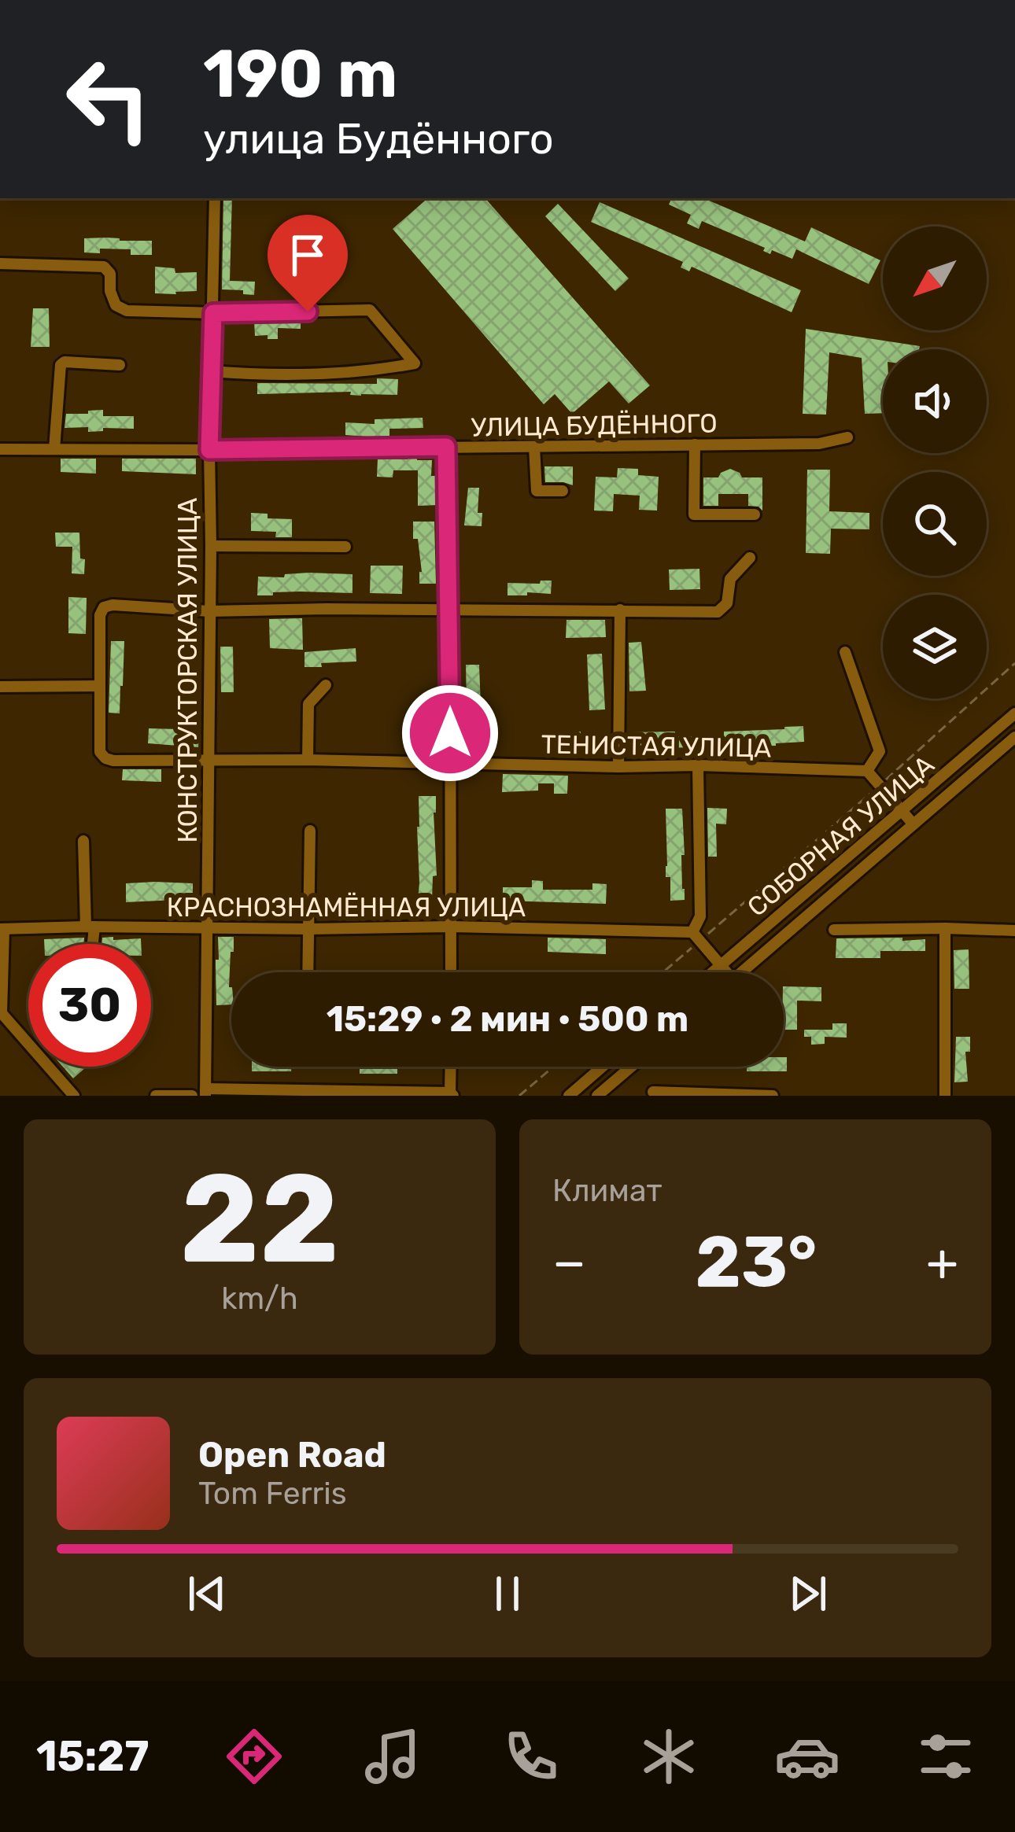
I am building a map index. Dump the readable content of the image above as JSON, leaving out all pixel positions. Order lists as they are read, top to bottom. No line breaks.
{"streets":{"street":["УЛИЦА БУДЁННОГО","КОНСТРУКТОРСКАЯ УЛИЦА","ТЕНИСТАЯ УЛИЦА","СОБОРНАЯ УЛИЦА","КРАСНОЗНАМЁННАЯ УЛИЦА"]},"crossings":[["УЛИЦА БУДЁННОГО","КОНСТРУКТОРСКАЯ УЛИЦА"],["КОНСТРУКТОРСКАЯ УЛИЦА","ТЕНИСТАЯ УЛИЦА"],["КОНСТРУКТОРСКАЯ УЛИЦА","КРАСНОЗНАМЁННАЯ УЛИЦА"]],"north":"bottom left","page":{"turn":["190 m","улица Будённого"],"limit":"30","trip":"15:29 · 2 мин · 500 m","tile":[["22","km/h"],"Климат"],"heat":["−","23°","+"],"song":["Open Road","Tom Ferris"],"tabs":"15:27"}}
